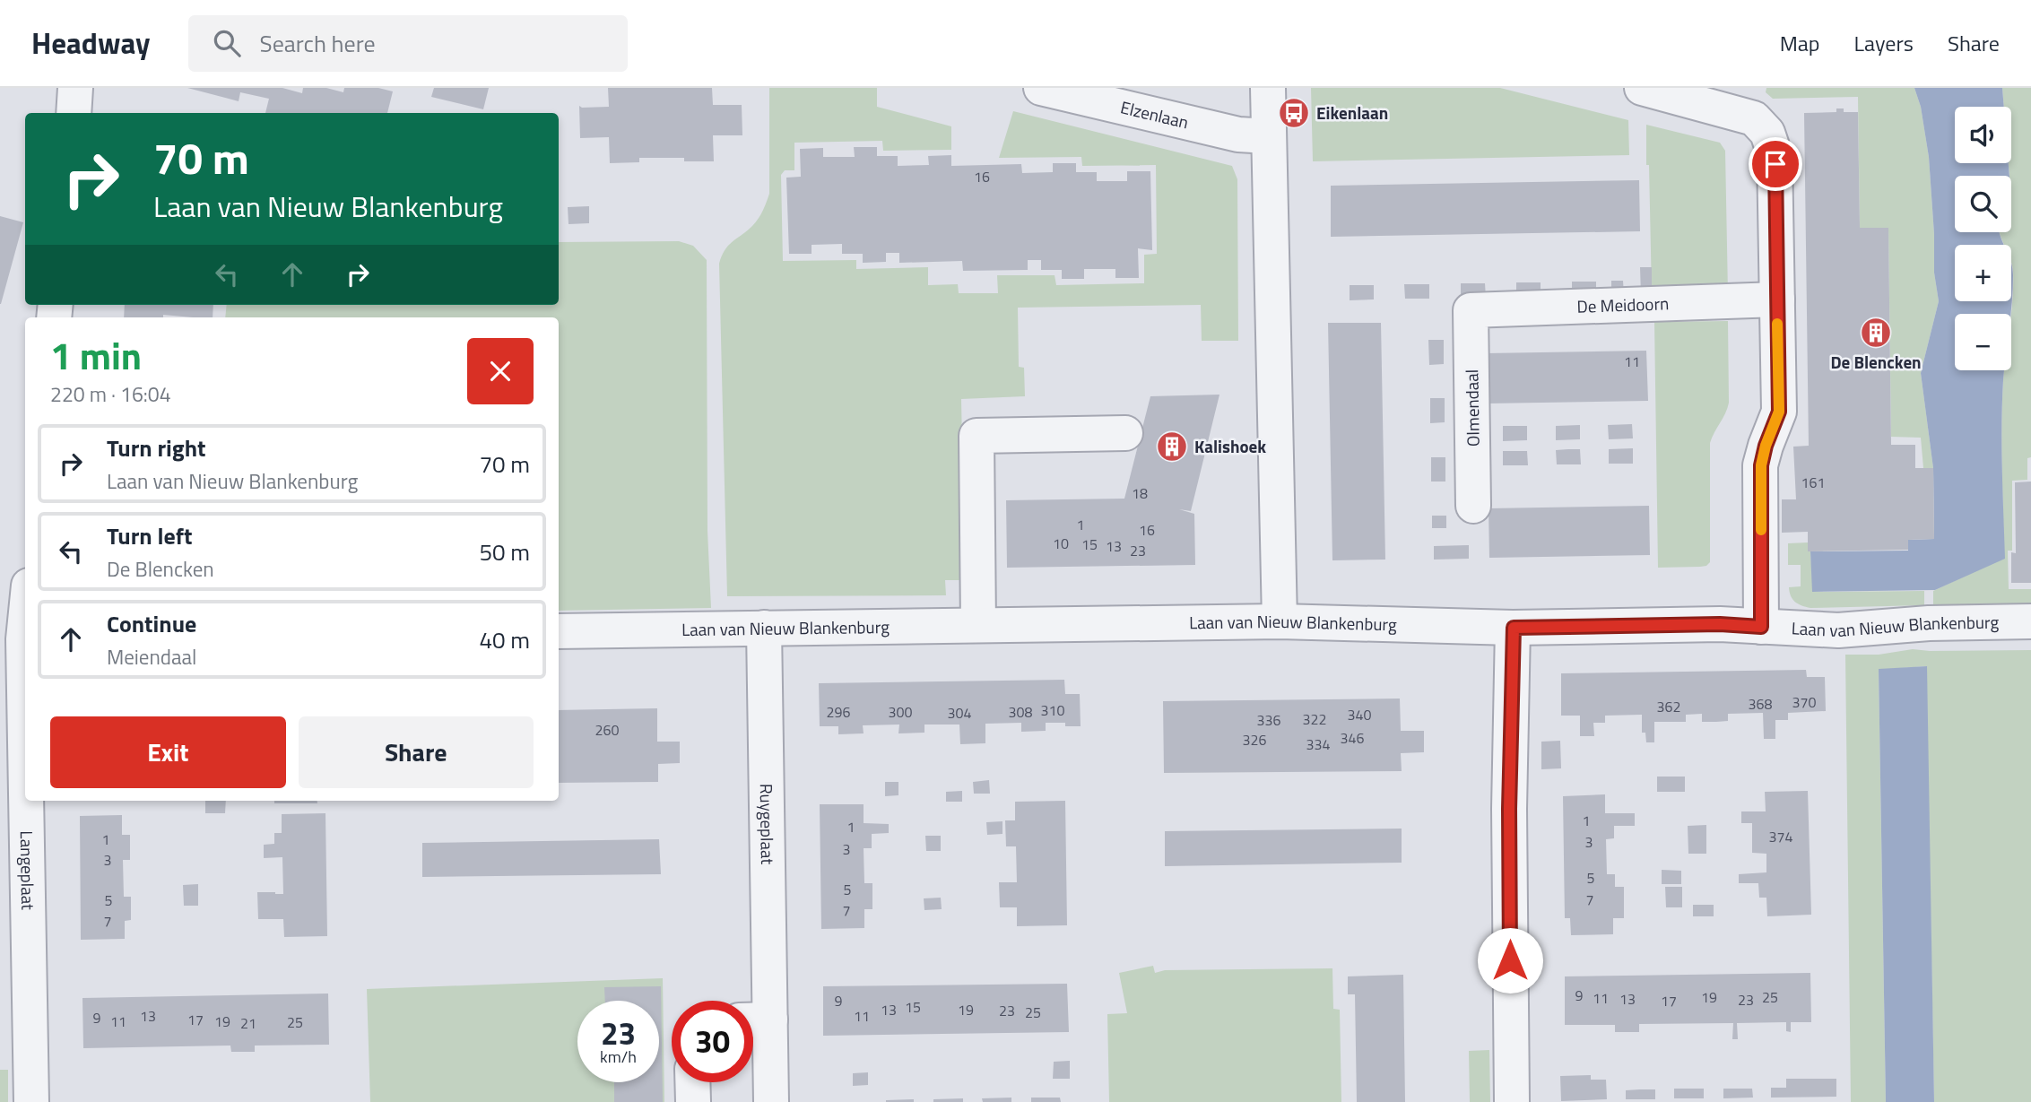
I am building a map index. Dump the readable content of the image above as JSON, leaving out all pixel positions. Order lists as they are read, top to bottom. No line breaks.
{"streets":{"street":["Elzenlaan","De Meidoorn","Olmendaal","Laan van Nieuw Blankenburg","Ruygeplaat","Langeplaat"]},"crossings":[["De Meidoorn","Olmendaal"],["Laan van Nieuw Blankenburg","Ruygeplaat"]],"places":{"bus stop":["Eikenlaan"],"building":["De Blencken","Kalishoek"]},"house_numbers":["16","11","161","18","1","16","10","15","13","23","370","368","362","310","296","300","308","304","340","322","336","260","346","326","334","1","1","374","1","3","3","3","5","5","7","5","7","7","9","19","25","11","13","23","9","17","15","13","19","23","25","13","11","9","17","11","19","25","21"],"page":{"header":"Headway","search":"Search here","nav":["Map","Layers","Share"],"map_buttons":["+","−"],"turn":["70 m","Laan van Nieuw Blankenburg"],"heading":["1 min","220 m · 16:04"],"list":[{"name":"Turn right","note":"Laan van Nieuw Blankenburg","value":"70 m"},{"name":"Turn left","note":"De Blencken","value":"50 m"},{"name":"Continue","note":"Meiendaal","value":"40 m"}],"buttons":["Exit","Share"],"speed":"23 km/h","limit":"30"}}
